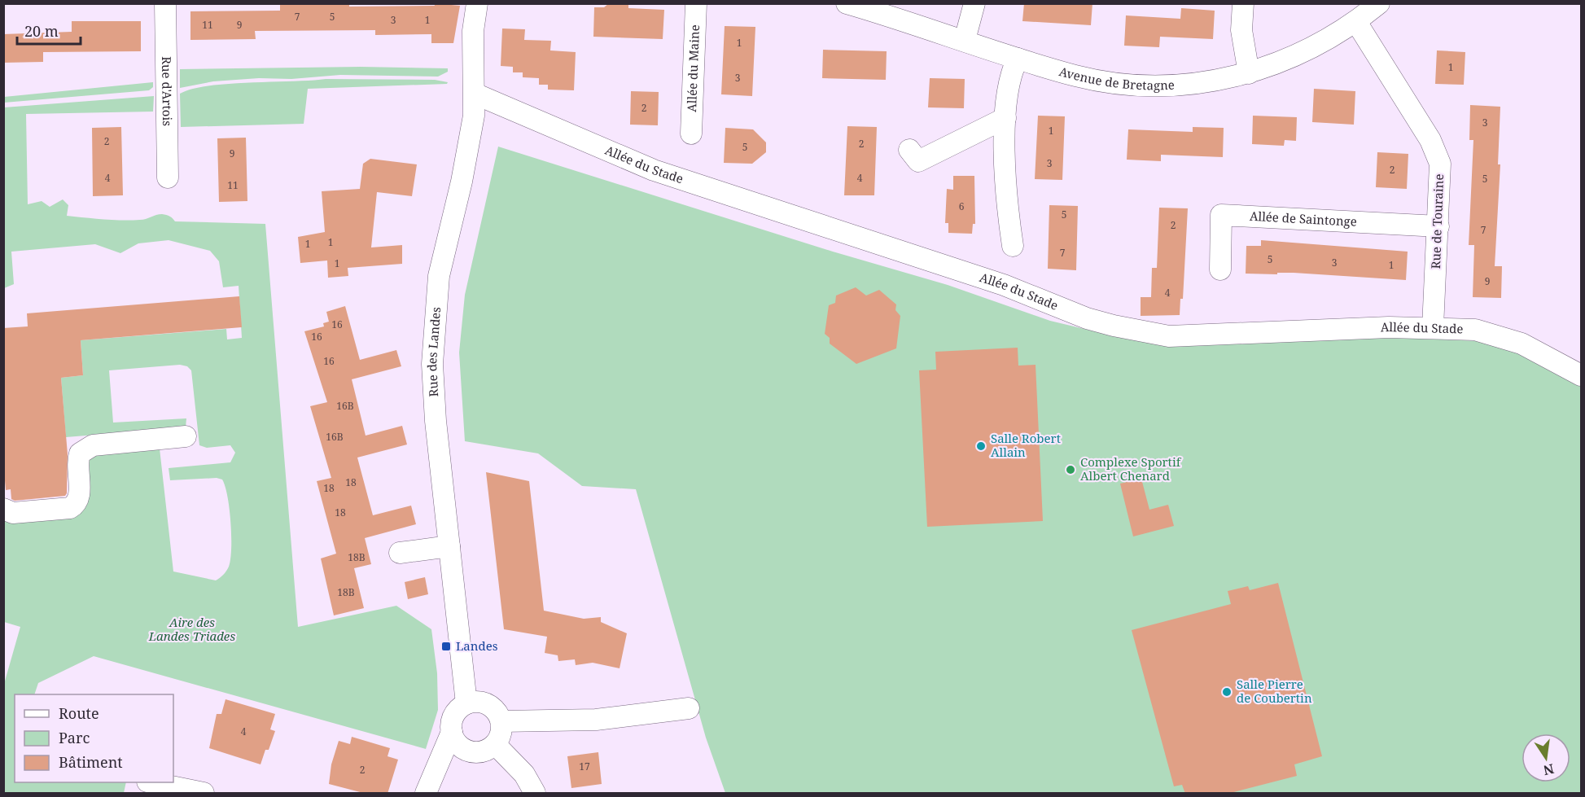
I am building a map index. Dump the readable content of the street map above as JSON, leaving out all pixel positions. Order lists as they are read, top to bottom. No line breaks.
{"streets":{"street":["Allée du Maine","Avenue de Bretagne","Rue d'Artois","Allée du Stade","Allée de Saintonge","Rue de Touraine","Rue des Landes"]},"crossings":[["Avenue de Bretagne","Rue de Touraine"],["Allée du Stade","Rue de Touraine"],["Allée du Stade","Rue des Landes"],["Allée de Saintonge","Rue de Touraine"]],"parks":["Aire des Landes Triades"],"places":{"other":["Salle Robert Allain","Complexe Sportif Albert Chenard","Salle Pierre de Coubertin"],"transit":["Landes"]},"house_numbers":["7","5","3","1","11","9","1","1","3","2","3","1","2","2","5","9","3","2","4","4","5","11","6","5","2","7","1","1","7","5","3","1","1","9","4","16","16","16","16B","16B","18","18","18","18B","18B","4","17","2"],"legend":["Route","Parc","Bâtiment"],"scale_bar":"20 m","north":"bottom"}
